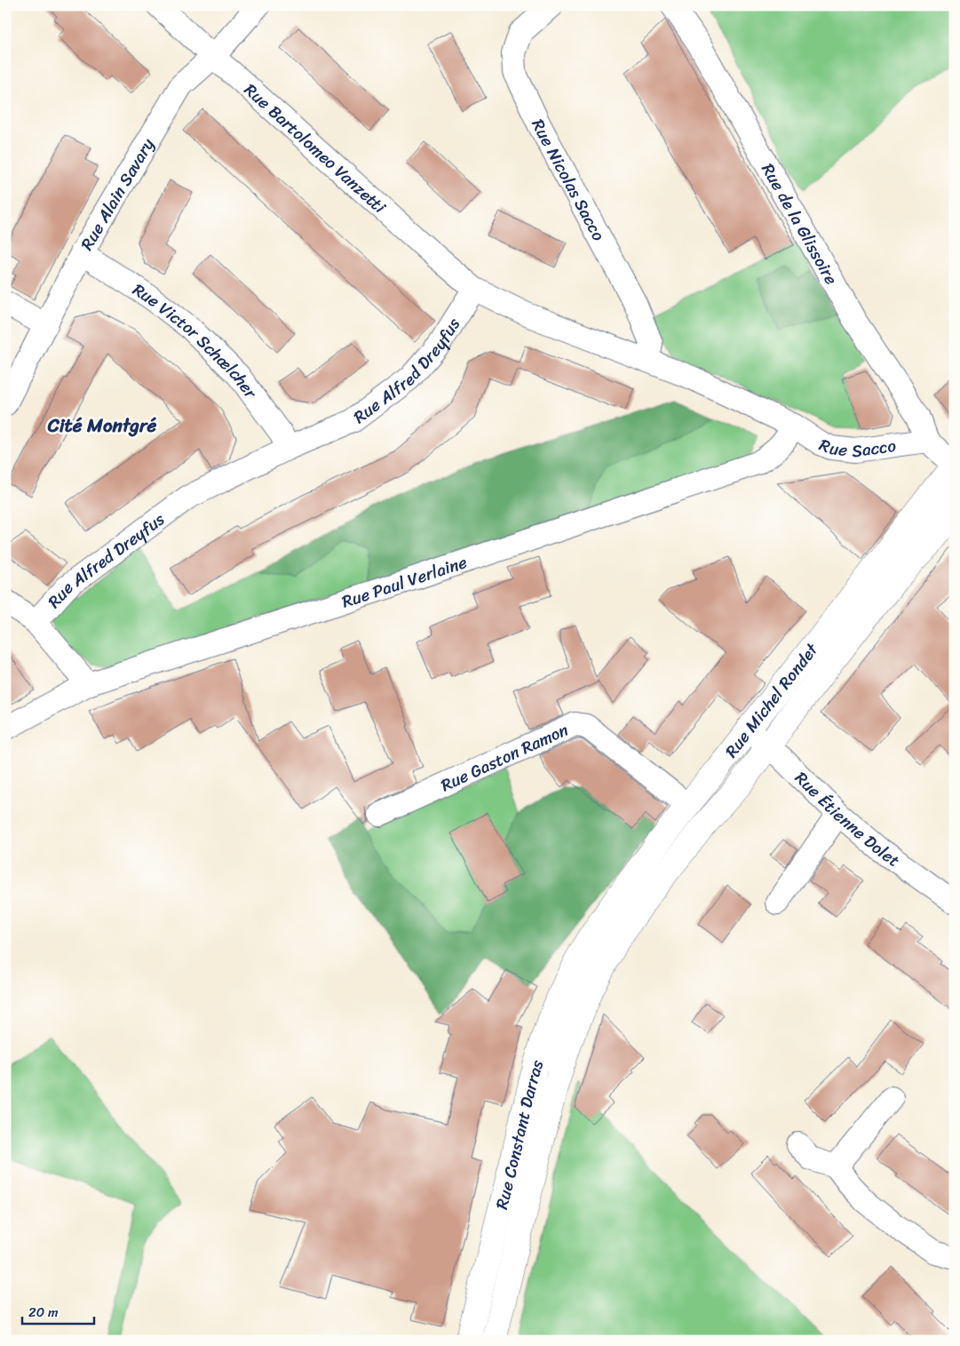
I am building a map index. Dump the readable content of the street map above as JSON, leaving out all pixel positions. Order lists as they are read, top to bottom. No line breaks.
{"streets":{"main road":["Rue Michel Rondet","Rue Constant Darras"],"street":["Rue Bartolomeo Vanzetti","Rue Nicolas Sacco","Rue Alain Savary","Rue de la Glissoire","Rue Victor Schœlcher","Rue Alfred Dreyfus","Rue Sacco","Rue Paul Verlaine","Rue Gaston Ramon","Rue Étienne Dolet"]},"crossings":[["Rue Bartolomeo Vanzetti","Rue Alain Savary"],["Rue Bartolomeo Vanzetti","Rue Alfred Dreyfus"],["Rue Alain Savary","Rue Victor Schœlcher"],["Rue de la Glissoire","Rue Sacco"],["Rue Victor Schœlcher","Rue Alfred Dreyfus"],["Rue Sacco","Rue Paul Verlaine"],["Rue Michel Rondet","Rue Gaston Ramon"],["Rue Michel Rondet","Rue Étienne Dolet"],["Rue Michel Rondet","Rue Constant Darras"]],"districts":["Cité Montgré"],"scale_bar":"20 m"}
